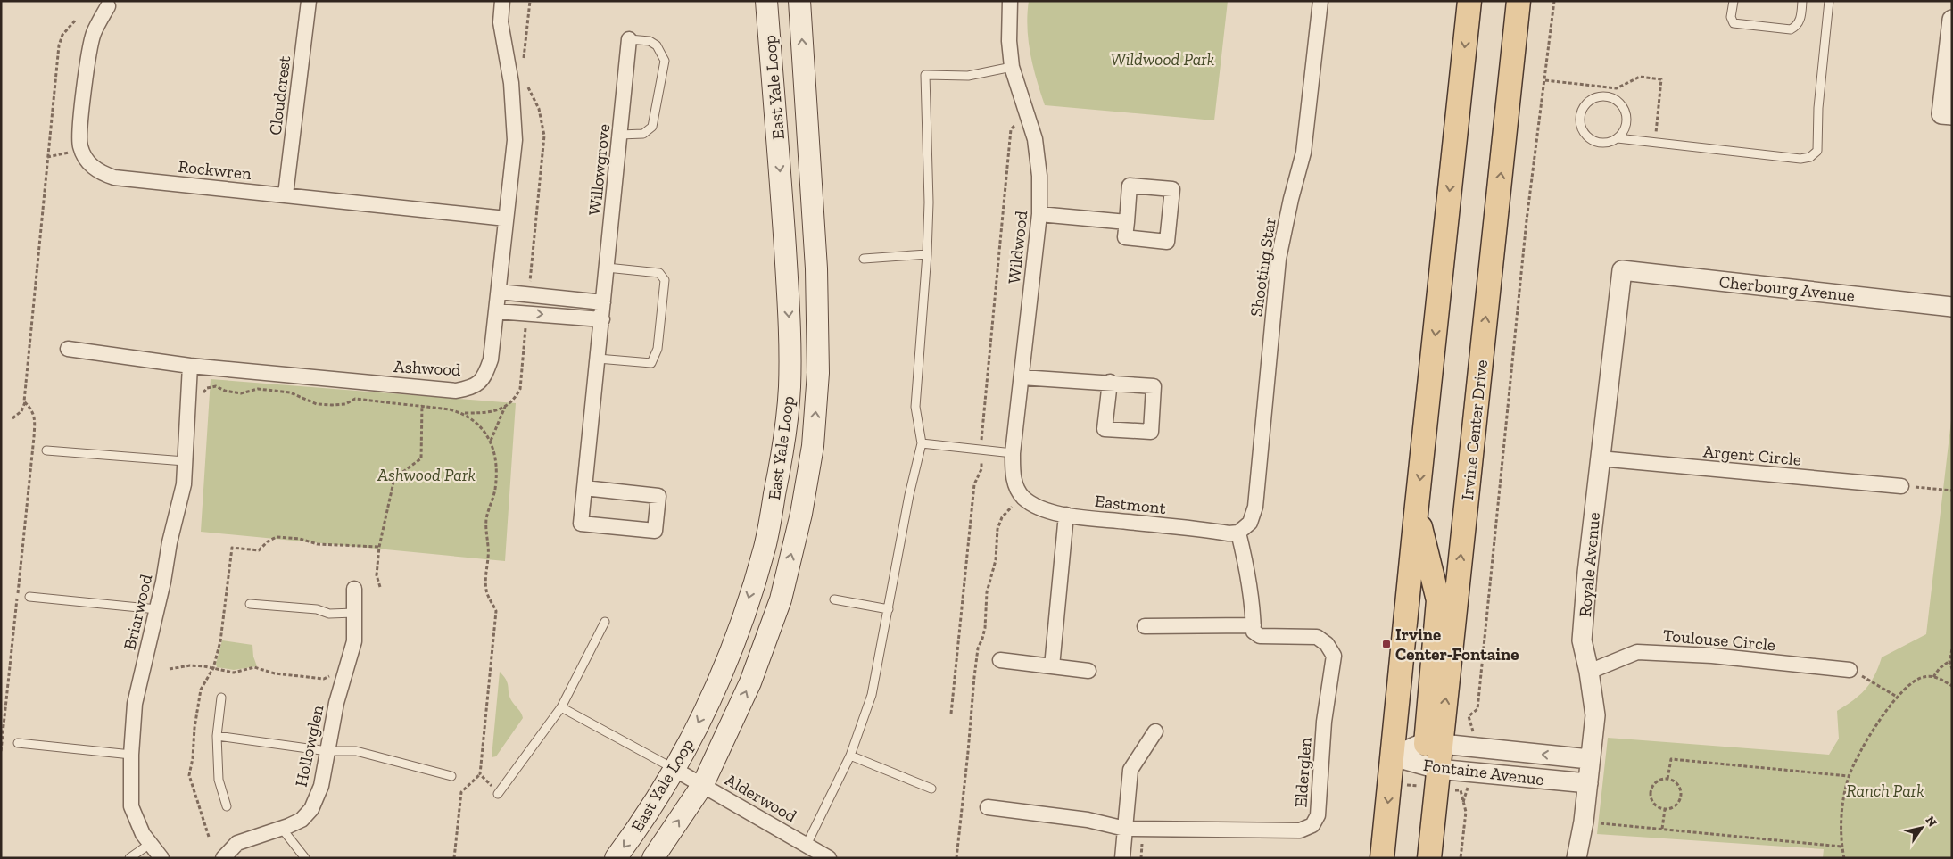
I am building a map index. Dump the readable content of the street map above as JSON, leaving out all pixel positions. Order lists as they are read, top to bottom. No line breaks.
{"streets":{"main road":["East Yale Loop","Irvine Center Drive"],"street":["Cloudcrest","Rockwren","Willowgrove","Wildwood","Shooting Star","Cherbourg Avenue","Ashwood","Argent Circle","Eastmont","Royale Avenue","Briarwood","Toulouse Circle","Hollowglen","Fontaine Avenue","Elderglen","Alderwood"]},"crossings":[["East Yale Loop","Alderwood"],["Cloudcrest","Rockwren"],["Rockwren","Ashwood"],["Wildwood","Eastmont"],["Shooting Star","Eastmont"],["Cherbourg Avenue","Royale Avenue"],["Ashwood","Briarwood"],["Irvine Center Drive","Fontaine Avenue"],["Argent Circle","Royale Avenue"],["Royale Avenue","Toulouse Circle"],["Royale Avenue","Fontaine Avenue"]],"parks":["Wildwood Park","Ashwood Park","Ranch Park"],"places":{"transit":["Irvine Center-Fontaine"]},"north":"top right"}
